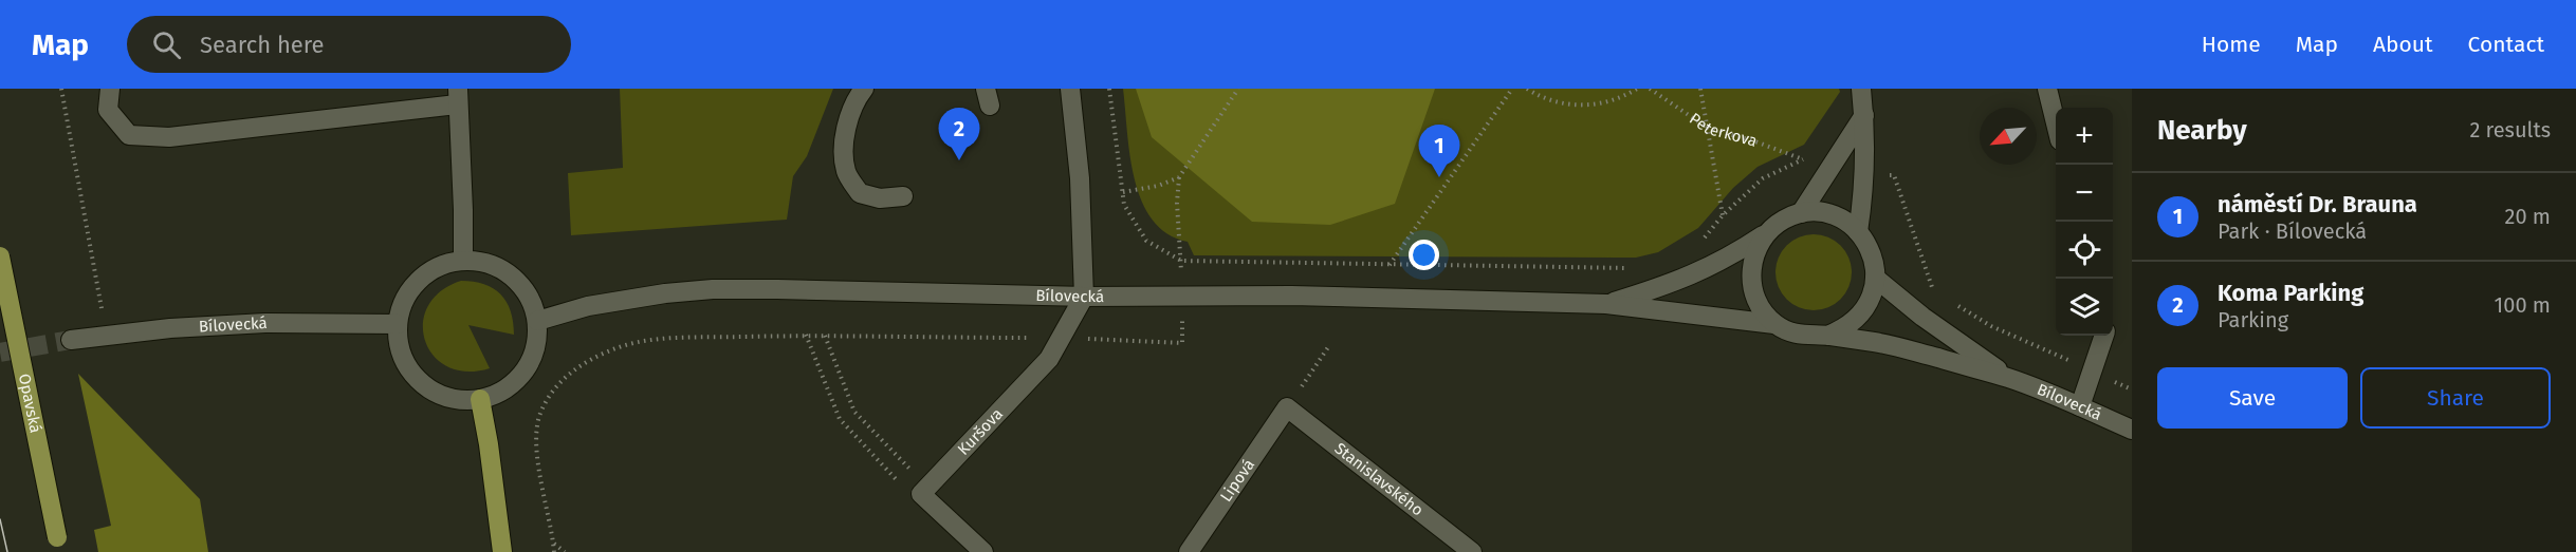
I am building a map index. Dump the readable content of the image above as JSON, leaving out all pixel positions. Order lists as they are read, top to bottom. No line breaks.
{"streets":{"main road":["Opavská"],"street":["Bílovecká","Kuršova","Lipová","Stanislavského"],"path":["Peterkova"]},"crossings":[["Bílovecká","Kuršova"],["Lipová","Stanislavského"]],"north":"bottom left","page":{"header":"Map","search":"Search here","nav":["Home","Map","About","Contact"],"heading":["Nearby","2 results"],"map_buttons":["+","−"],"pins":["2","1"],"list":[{"mark":"1","name":"náměstí Dr. Brauna","note":"Park · Bílovecká","value":"20 m"},{"mark":"2","name":"Koma Parking","note":"Parking","value":"100 m"}],"buttons":["Save","Share"]}}
